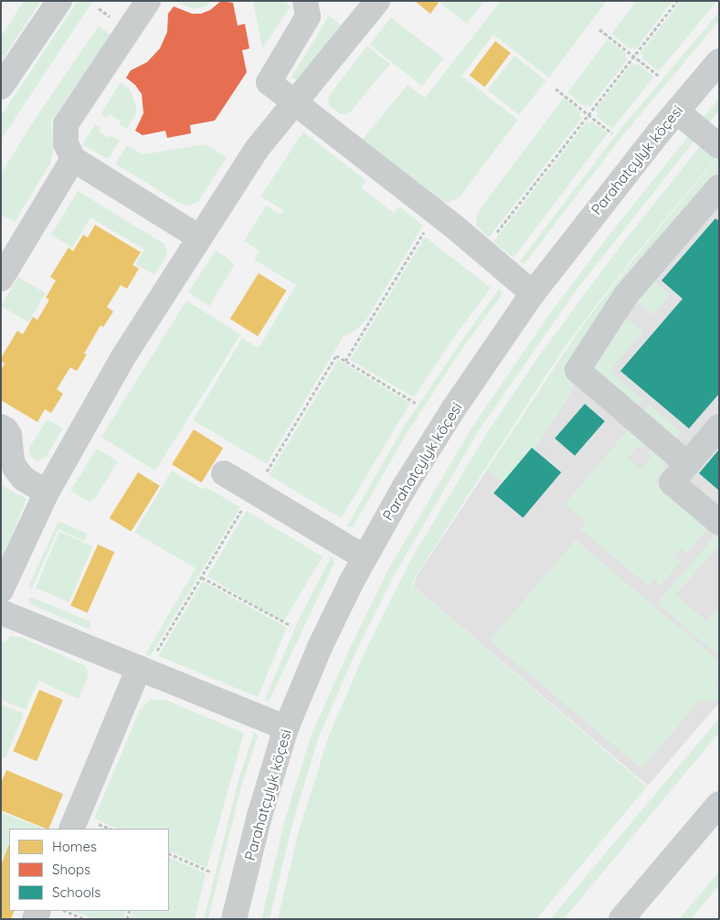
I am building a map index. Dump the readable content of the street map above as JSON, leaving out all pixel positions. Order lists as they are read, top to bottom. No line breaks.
{"streets":{"street":["Parahatçylyk köçesi"]},"legend":["Homes","Shops","Schools"]}
